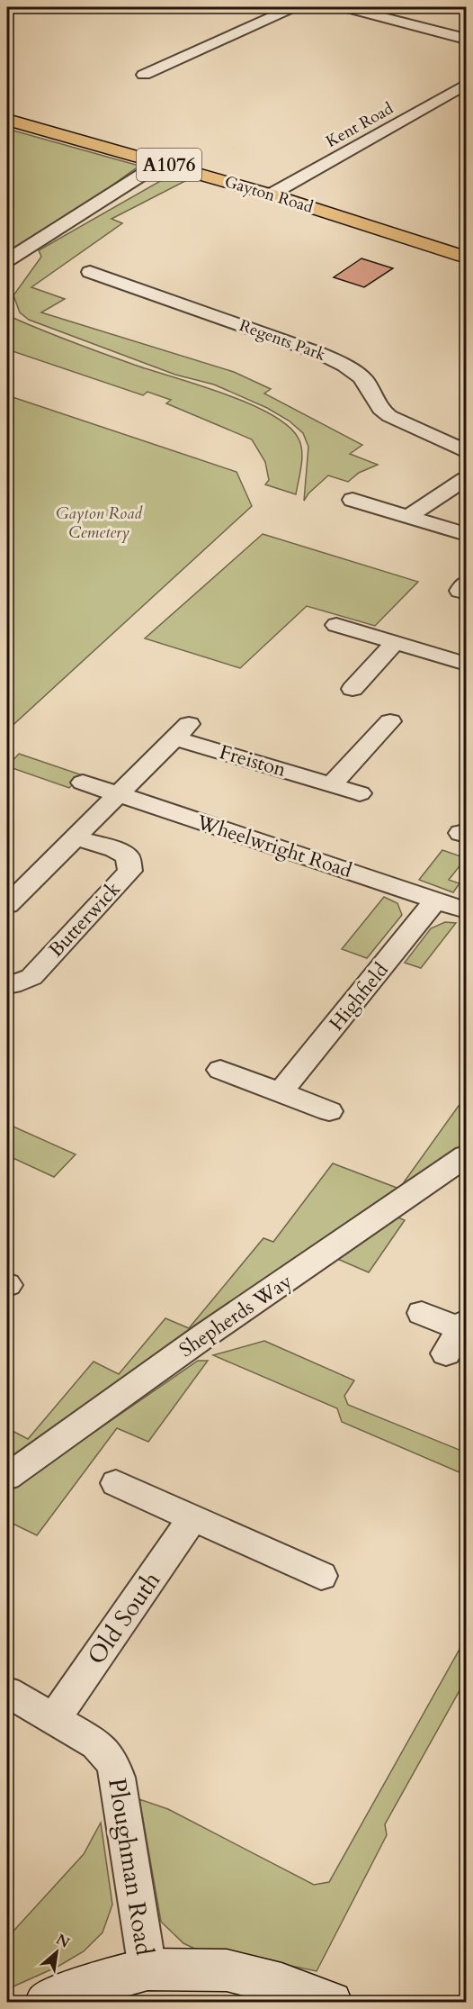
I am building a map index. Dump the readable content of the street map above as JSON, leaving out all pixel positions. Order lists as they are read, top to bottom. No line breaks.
{"streets":{"main road":["A1076","Gayton Road"],"street":["Kent Road","Regents Park","Freiston","Wheelwright Road","Butterwick","Highfield","Shepherds Way","Old South","Ploughman Road"]},"crossings":[["Kent Road","Gayton Road"],["Freiston","Wheelwright Road"],["Wheelwright Road","Highfield"],["Old South","Ploughman Road"]],"parks":["Gayton Road Cemetery"],"north":"top right"}
